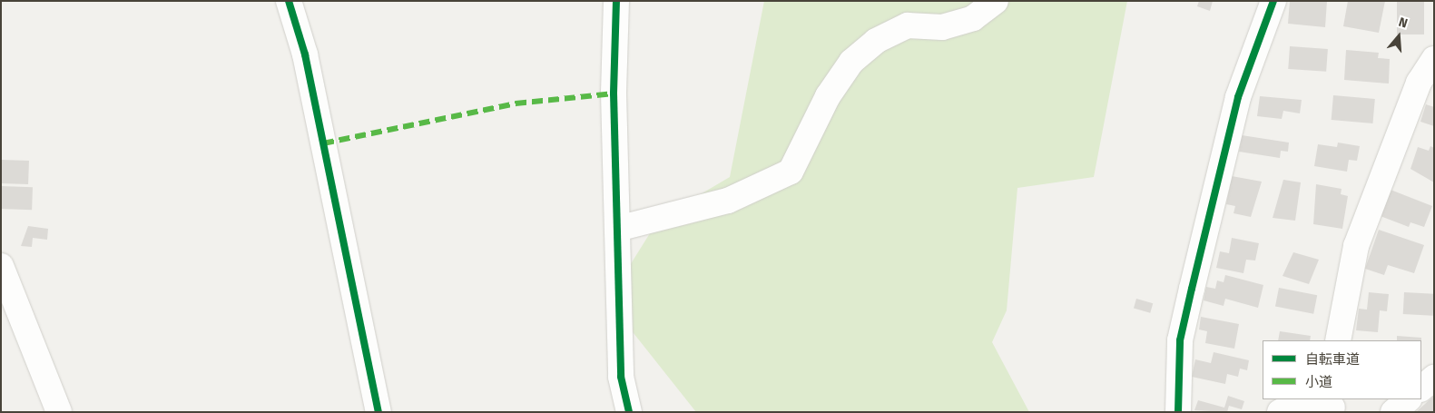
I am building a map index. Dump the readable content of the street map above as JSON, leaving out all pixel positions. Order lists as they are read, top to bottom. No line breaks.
{"legend":["自転車道","小道"],"north":"top"}
